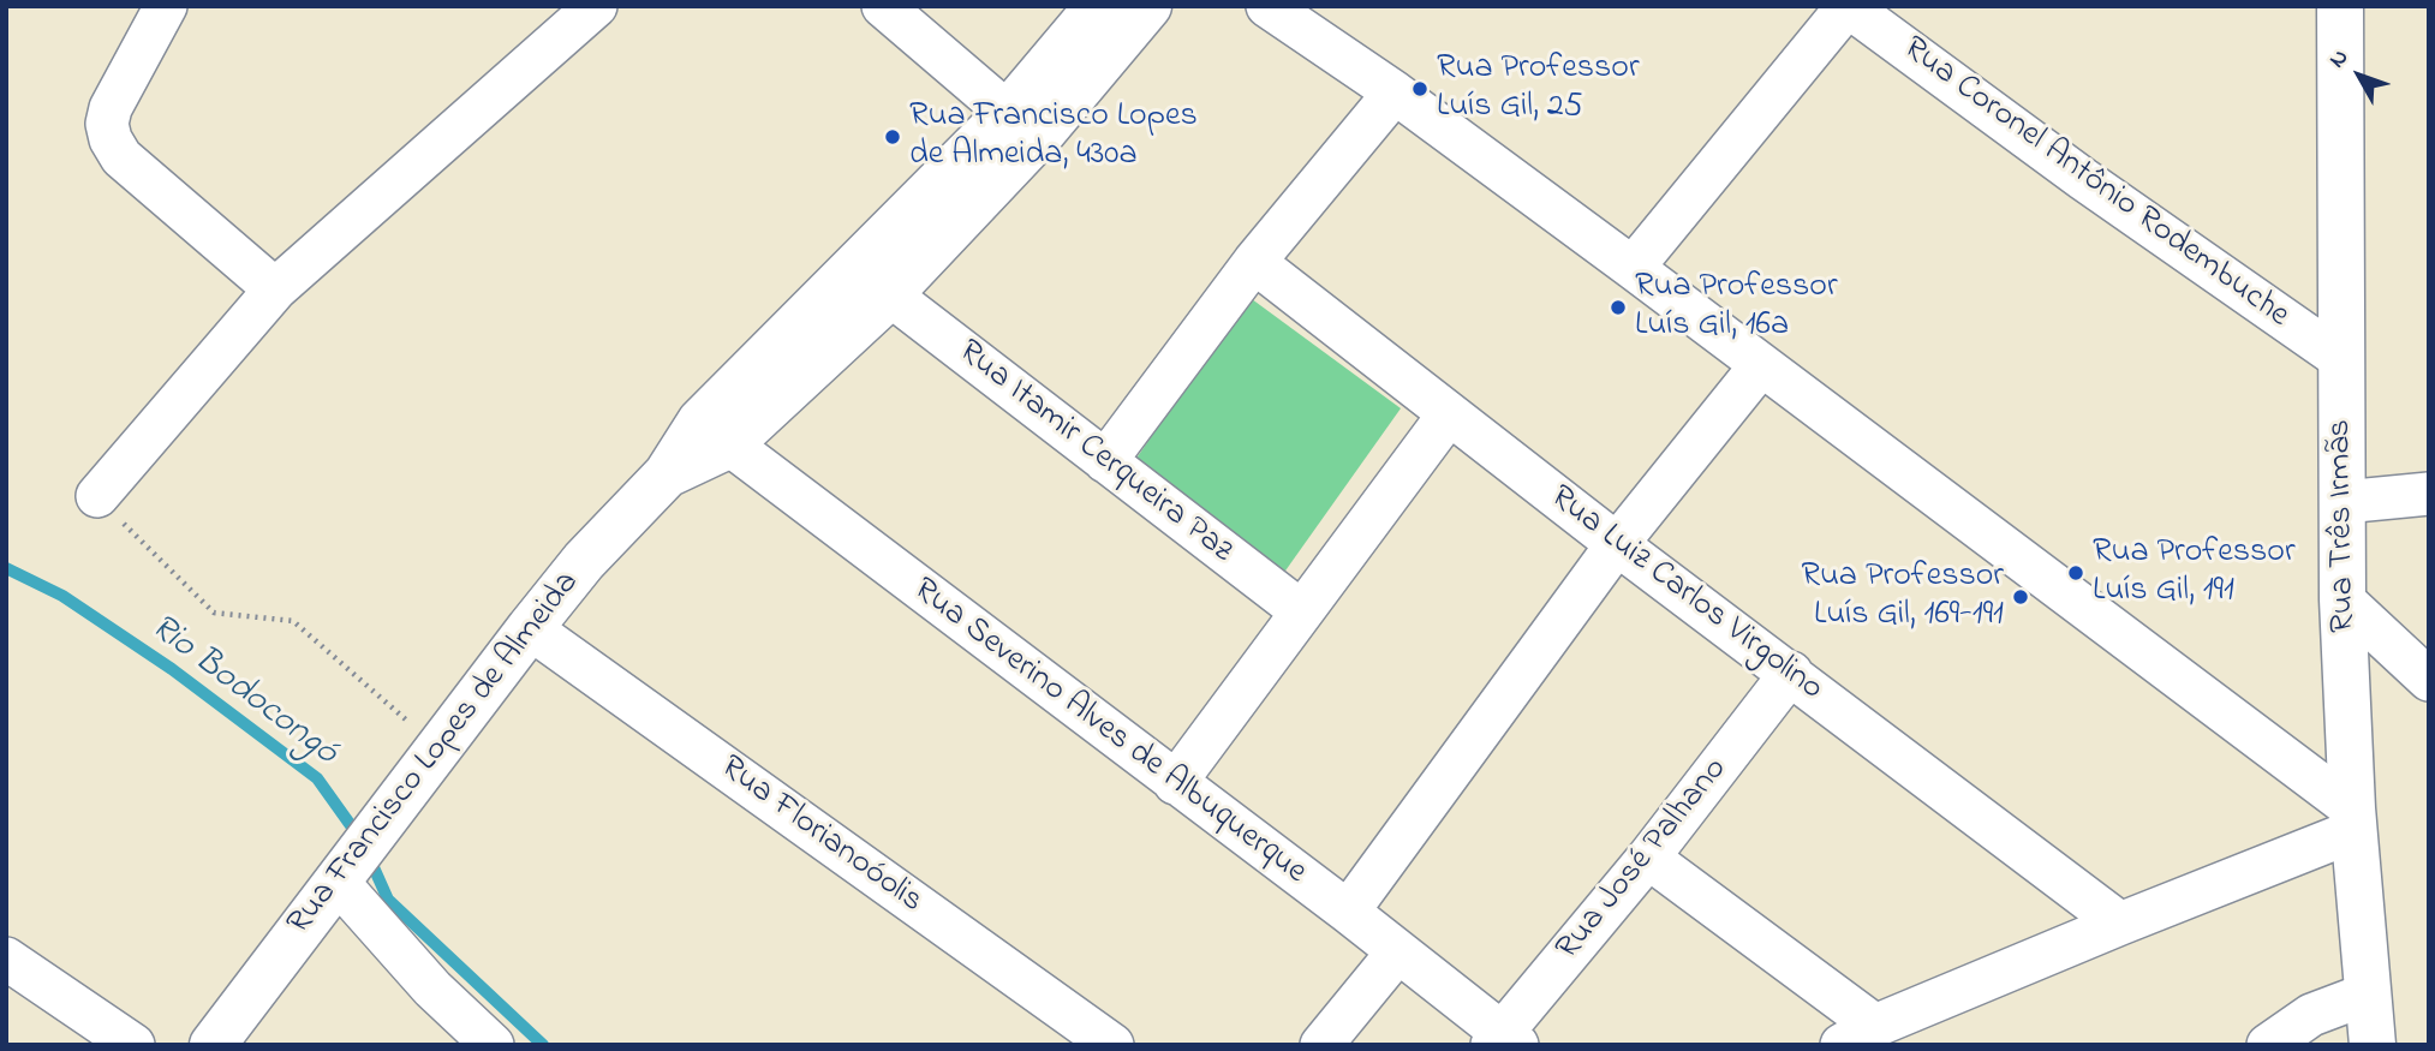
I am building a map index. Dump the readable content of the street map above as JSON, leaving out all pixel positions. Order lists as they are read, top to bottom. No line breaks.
{"streets":{"main road":["Rua Três Irmãs","Rua Francisco Lopes de Almeida"],"street":["Rua Coronel Antônio Rodembuche","Rua Itamir Cerqueira Paz","Rua Luiz Carlos Virgolino","Rua Severino Alves de Albuquerque","Rua Florianoóolis","Rua José Palhano"]},"crossings":[["Rua Coronel Antônio Rodembuche","Rua Três Irmãs"],["Rua Itamir Cerqueira Paz","Rua Francisco Lopes de Almeida"],["Rua Luiz Carlos Virgolino","Rua José Palhano"],["Rua Severino Alves de Albuquerque","Rua Francisco Lopes de Almeida"],["Rua Severino Alves de Albuquerque","Rua José Palhano"],["Rua Francisco Lopes de Almeida","Rua Florianoóolis"]],"water":["Rio Bodocongó"],"places":["Rua Professor Luís Gil, 25","Rua Francisco Lopes de Almeida, 430a","Rua Professor Luís Gil, 16a","Rua Professor Luís Gil, 191","Rua Professor Luís Gil, 169-191"],"north":"top left"}
